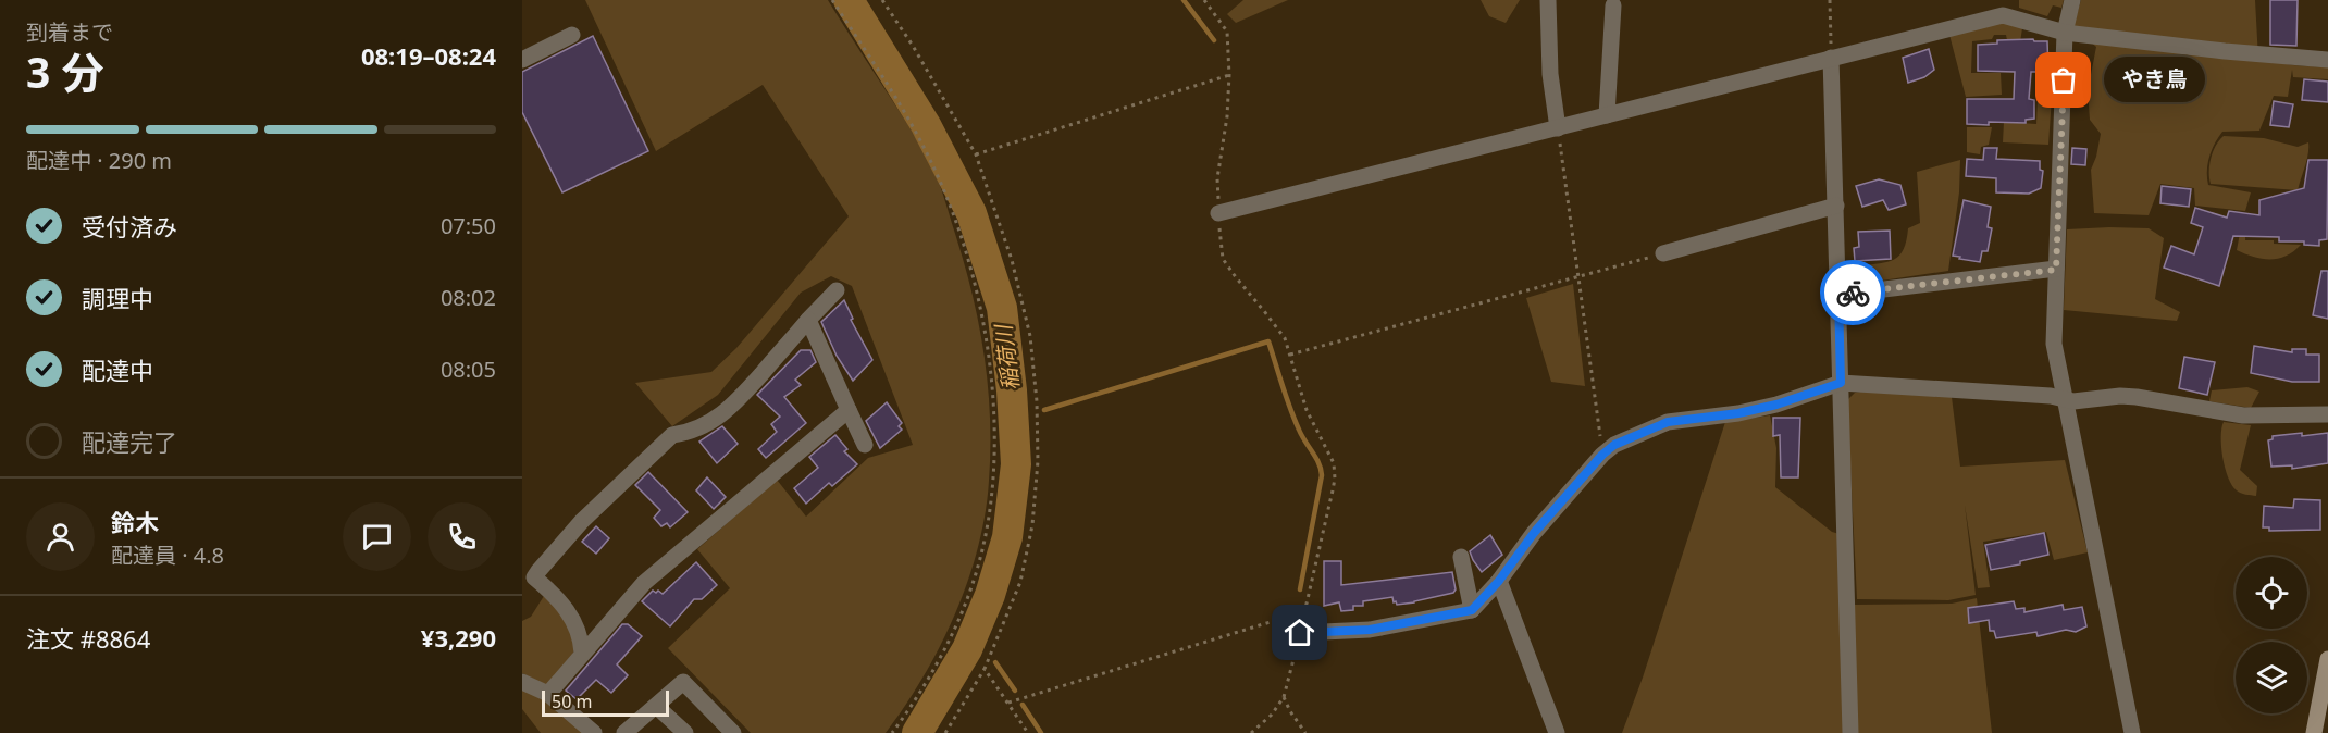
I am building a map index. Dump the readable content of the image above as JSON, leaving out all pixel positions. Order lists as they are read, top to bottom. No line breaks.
{"water":["稲荷川"],"places":["やき鳥"],"scale_bar":"50 m","page":{"heading":["3 分","到着まで","08:19–08:24"],"panel":["鈴木","配達員 · 4.8","注文 #8864","¥3,290"],"bubble":"やき鳥","bar":"配達中 · 290 m","list":[["受付済み","07:50"],["調理中","08:02"],["配達中","08:05"],"配達完了"],"scale":"50 m"}}
